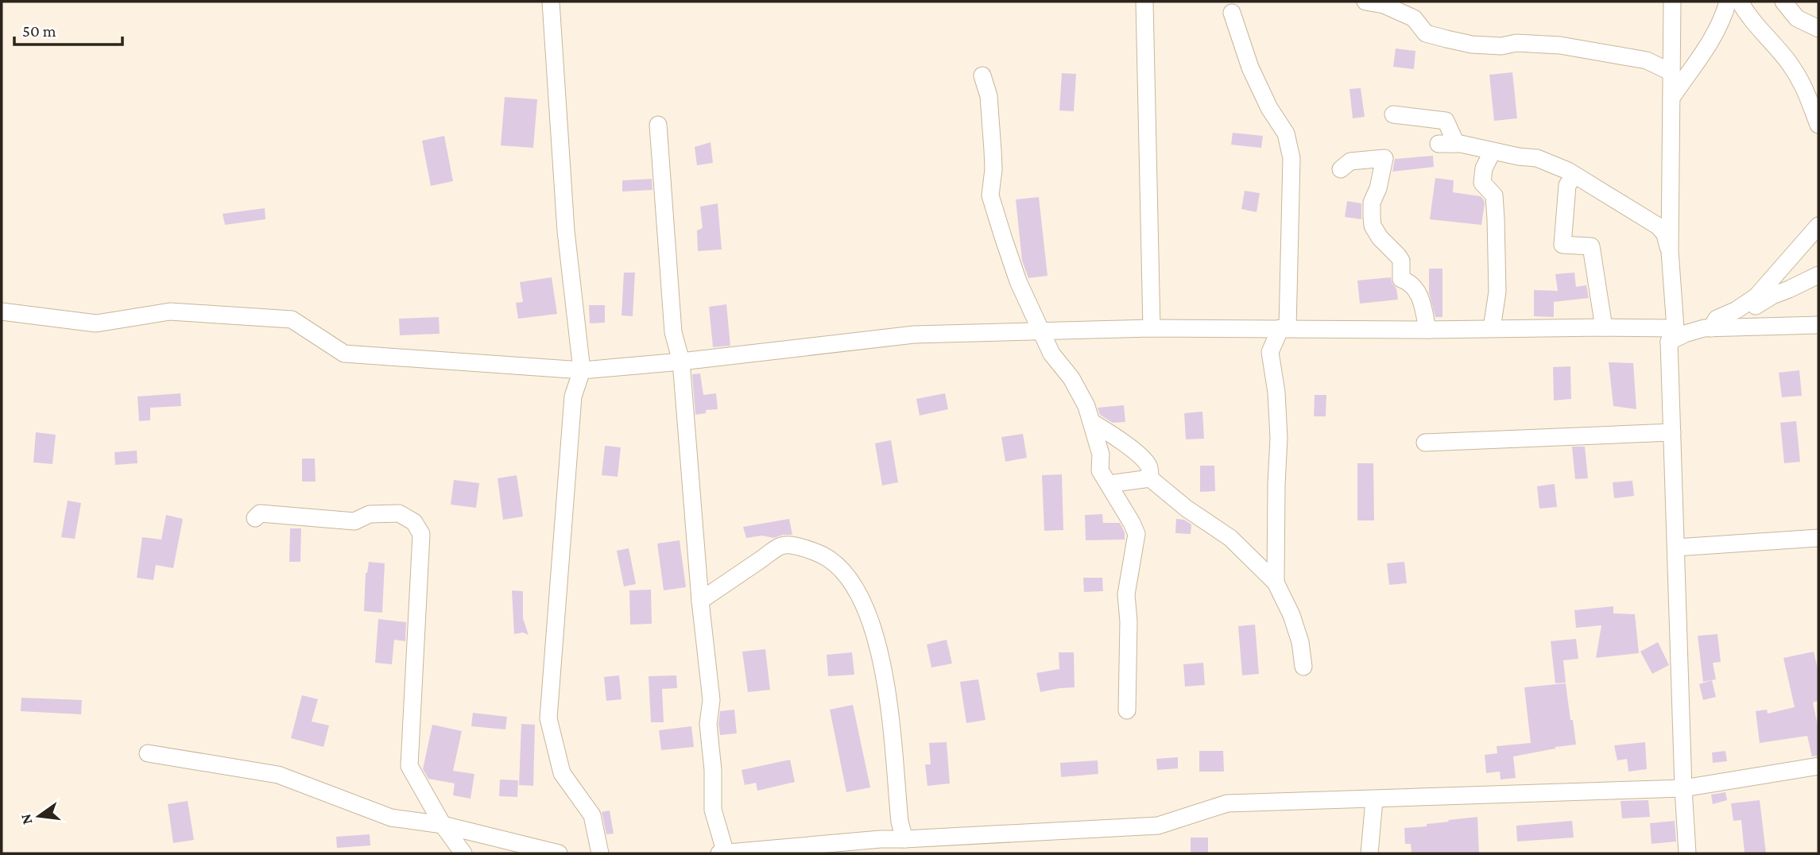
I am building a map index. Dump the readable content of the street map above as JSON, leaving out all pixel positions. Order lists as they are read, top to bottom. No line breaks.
{"scale_bar":"50 m","north":"left"}
